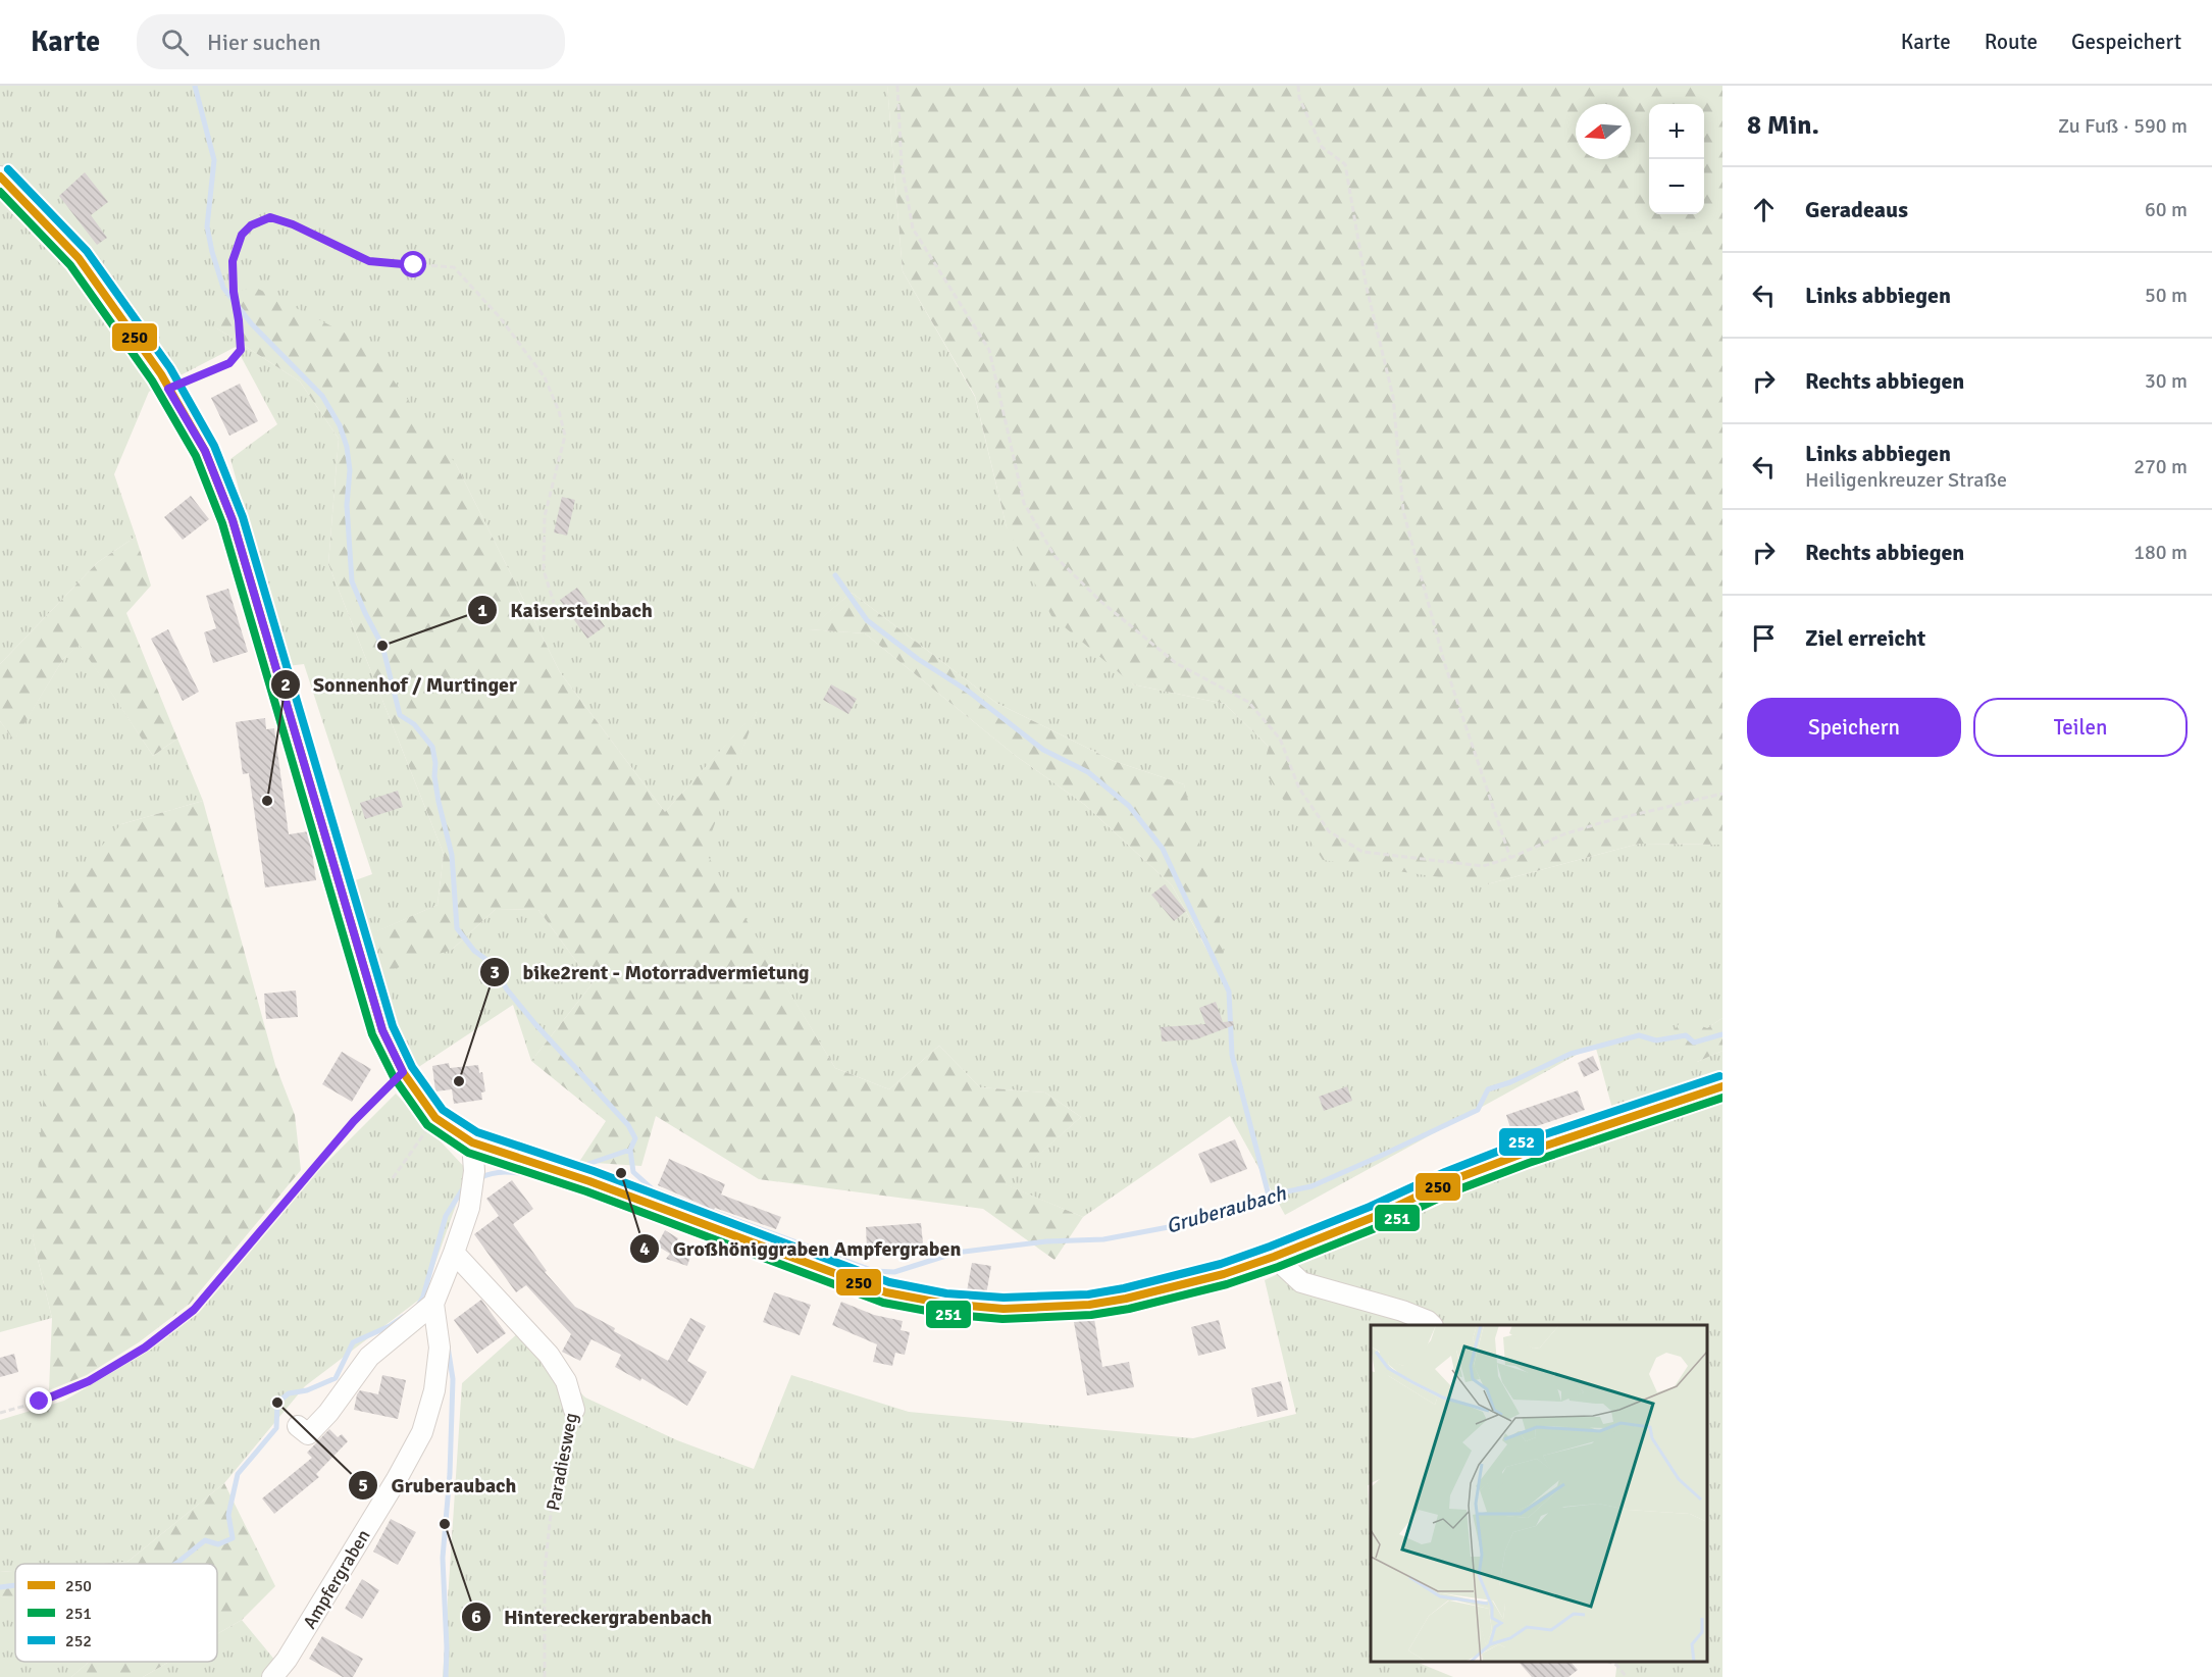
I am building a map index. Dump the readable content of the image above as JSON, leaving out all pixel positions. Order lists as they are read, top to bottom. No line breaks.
{"streets":{"street":["Paradiesweg","Ampfergraben"]},"crossings":[["Paradiesweg","Ampfergraben"]],"water":["Gruberaubach"],"places":["Kaisersteinbach","Sonnenhof / Murtinger","bike2rent - Motorradvermietung","Großhöniggraben Ampfergraben","Gruberaubach","Hintereckergrabenbach"],"lines":["transit line 252","transit line 250","transit line 251"],"legend":["250","251","252"],"north":"left","page":{"header":"Karte","search":"Hier suchen","nav":["Karte","Route","Gespeichert"],"heading":["8 Min.","Zu Fuß · 590 m"],"map_buttons":["+","−"],"list":[["Geradeaus","60 m"],["Links abbiegen","50 m"],["Rechts abbiegen","30 m"],["Links abbiegen","Heiligenkreuzer Straße","270 m"],["Rechts abbiegen","180 m"],"Ziel erreicht"],"buttons":["Speichern","Teilen"]}}
